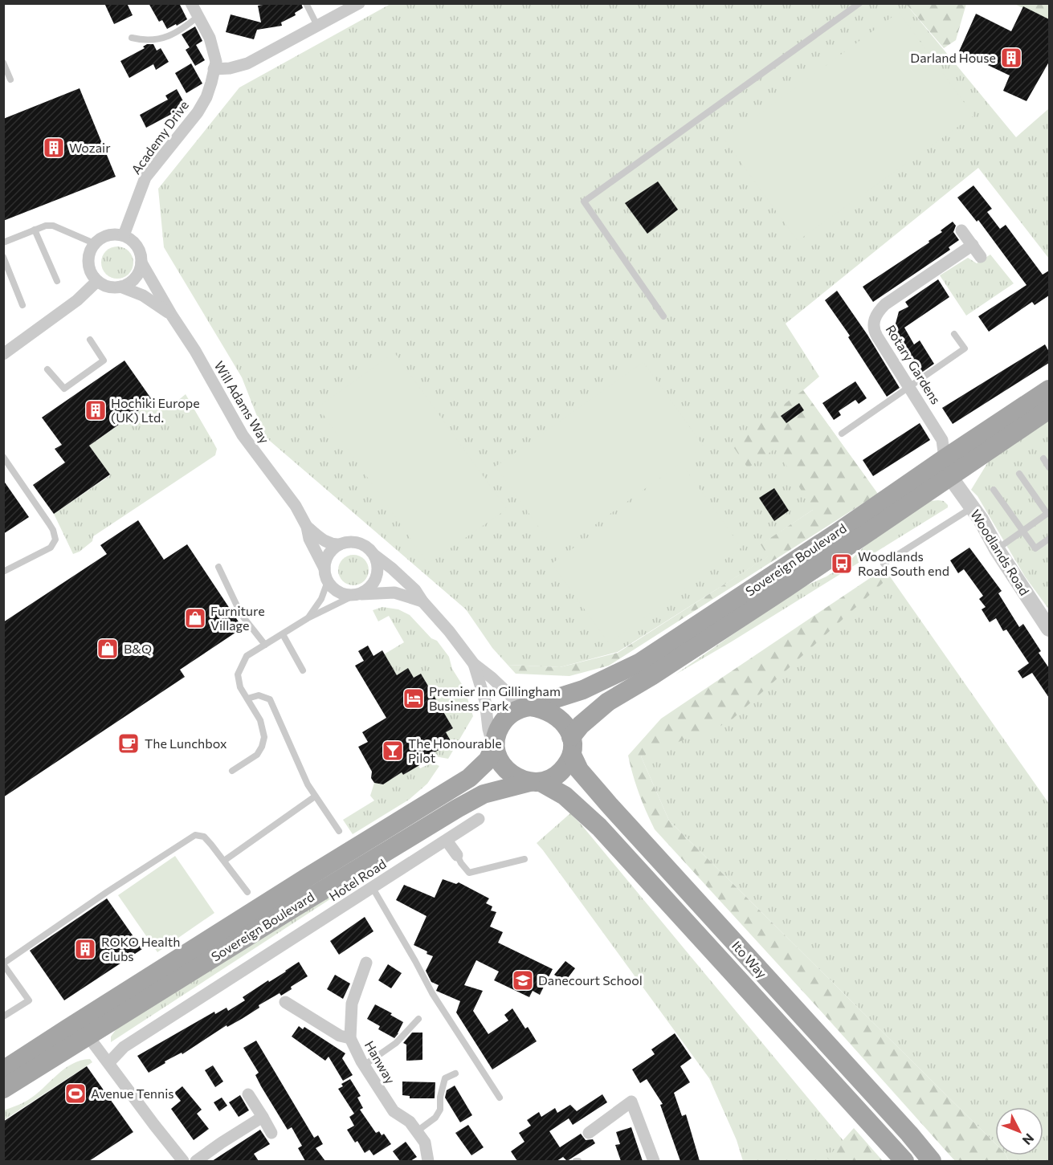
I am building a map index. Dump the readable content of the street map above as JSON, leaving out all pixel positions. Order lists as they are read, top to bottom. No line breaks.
{"streets":{"main road":["Sovereign Boulevard","Ito Way"],"street":["Academy Drive","Rotary Gardens","Will Adams Way","Woodlands Road","Hotel Road","Hanway"]},"crossings":[["Academy Drive","Will Adams Way"],["Rotary Gardens","Woodlands Road"],["Rotary Gardens","Sovereign Boulevard"],["Woodlands Road","Sovereign Boulevard"],["Sovereign Boulevard","Ito Way"]],"places":{"building":["Darland House","Wozair","Hochiki Europe (UK) Ltd.","ROKO Health Clubs"],"bus stop":["Woodlands Road South end"],"shop":["Furniture Village","B&Q"],"hotel":["Premier Inn Gillingham Business Park"],"cafe":["The Lunchbox"],"bar":["The Honourable Pilot"],"school or university":["Danecourt School"],"sports":["Avenue Tennis"]},"north":"bottom right"}
